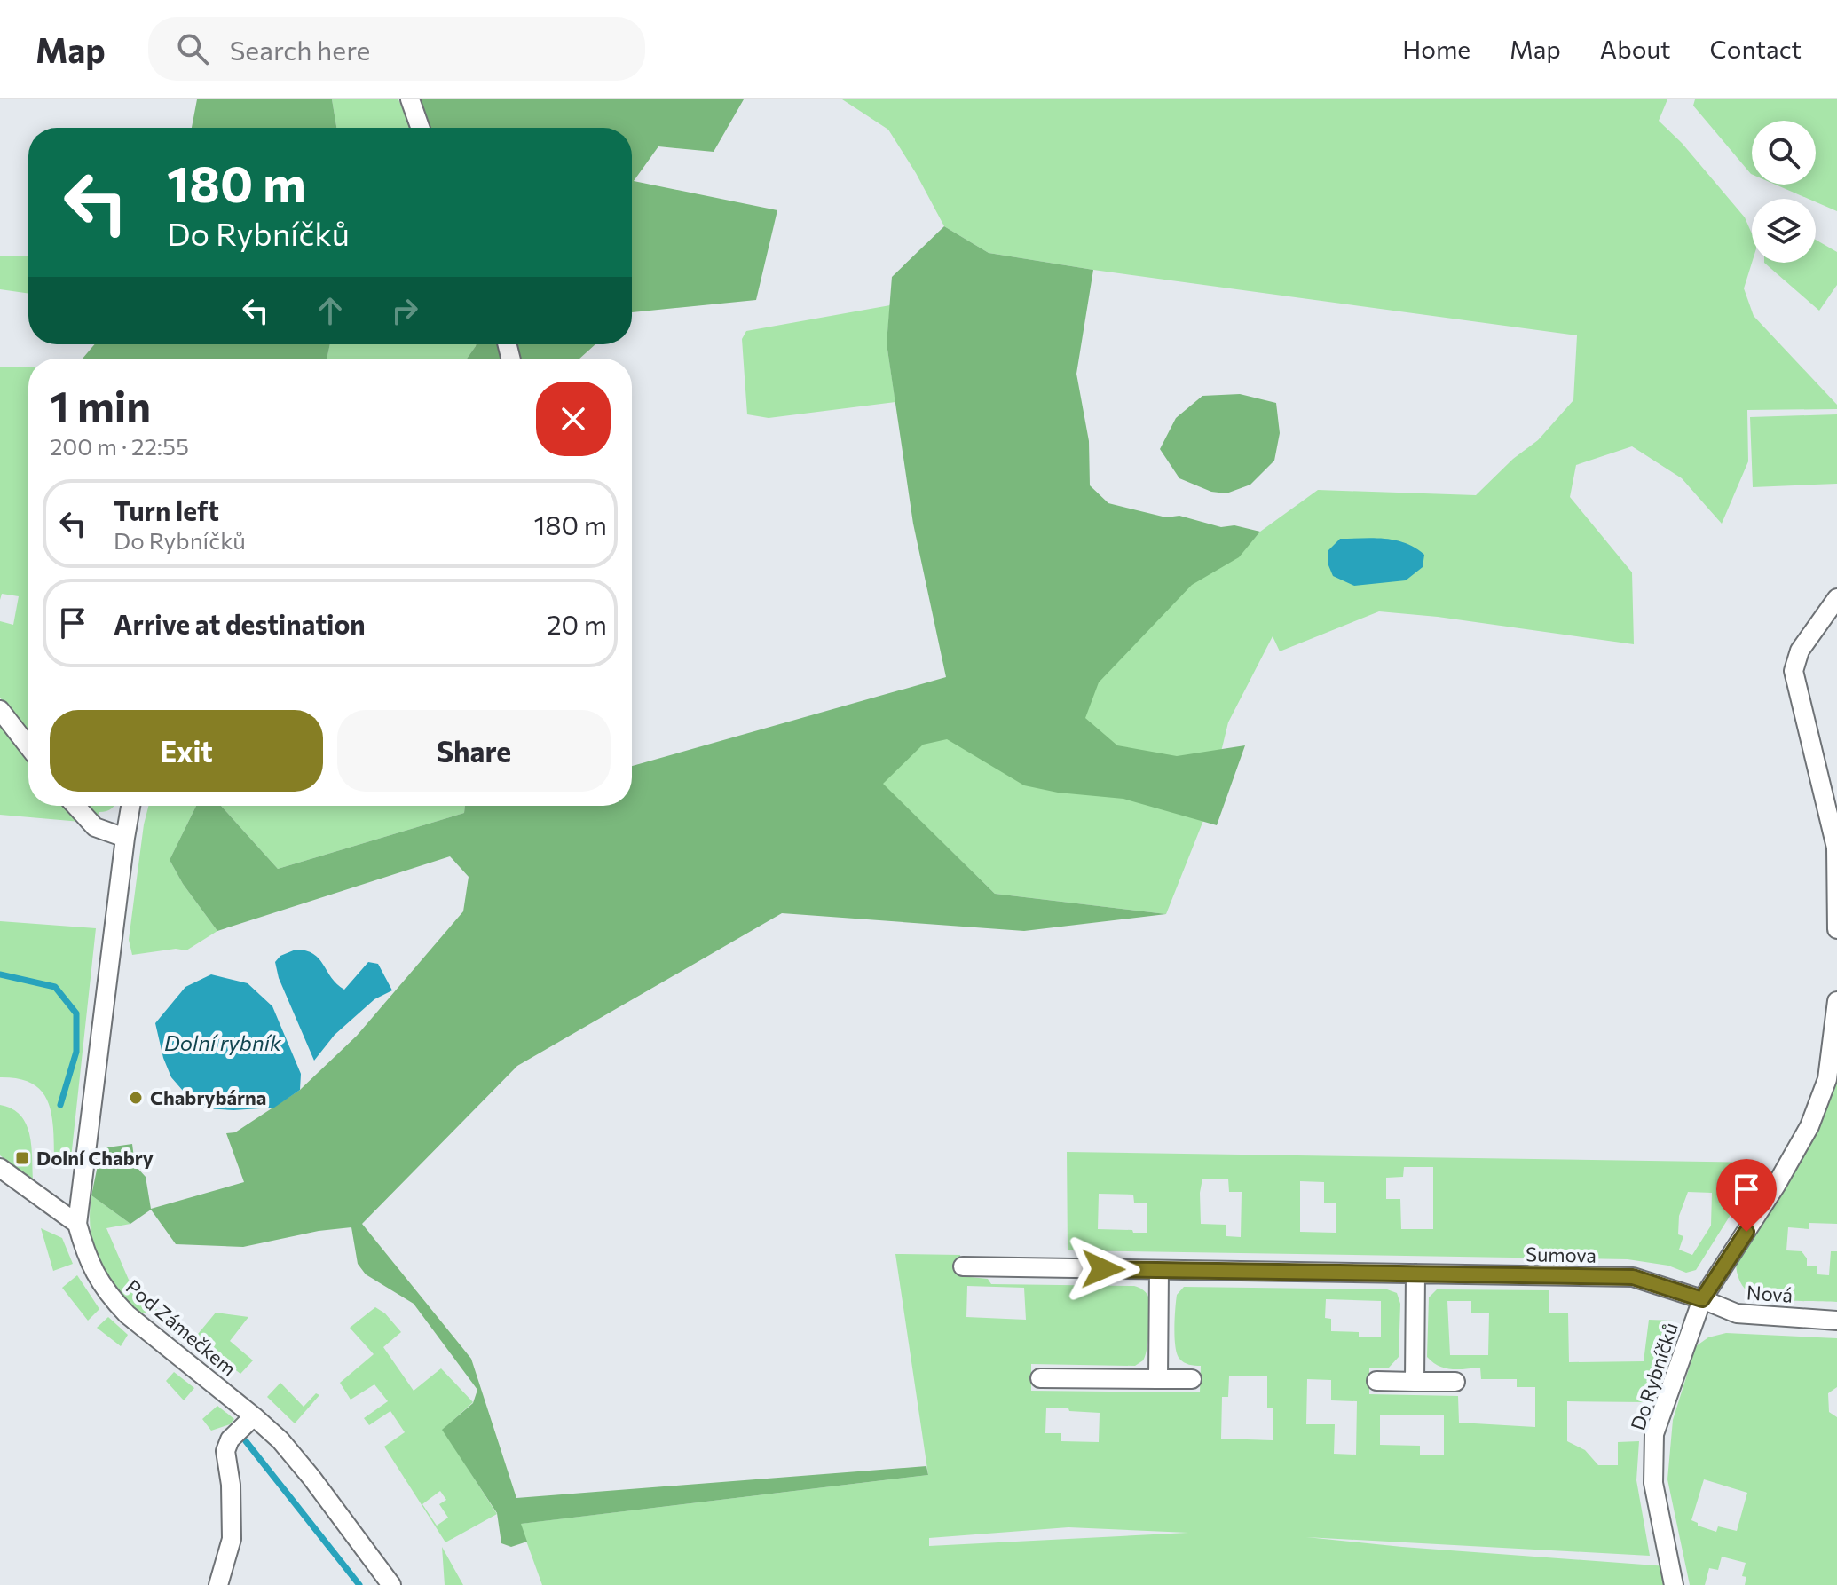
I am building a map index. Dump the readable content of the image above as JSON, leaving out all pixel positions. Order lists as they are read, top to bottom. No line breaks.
{"streets":{"street":["Sumova","Nová","Pod Zámečkem","Do Rybníčků"]},"crossings":[["Sumova","Nová"],["Sumova","Do Rybníčků"],["Nová","Do Rybníčků"]],"water":["Dolní rybník"],"places":{"other":["Chabrybárna"],"transit":["Dolní Chabry"]},"page":{"header":"Map","search":"Search here","nav":["Home","Map","About","Contact"],"turn":["180 m","Do Rybníčků"],"heading":["1 min","200 m · 22:55"],"list":[{"name":"Turn left","note":"Do Rybníčků","value":"180 m"},{"name":"Arrive at destination","value":"20 m"}],"buttons":["Exit","Share"]}}
